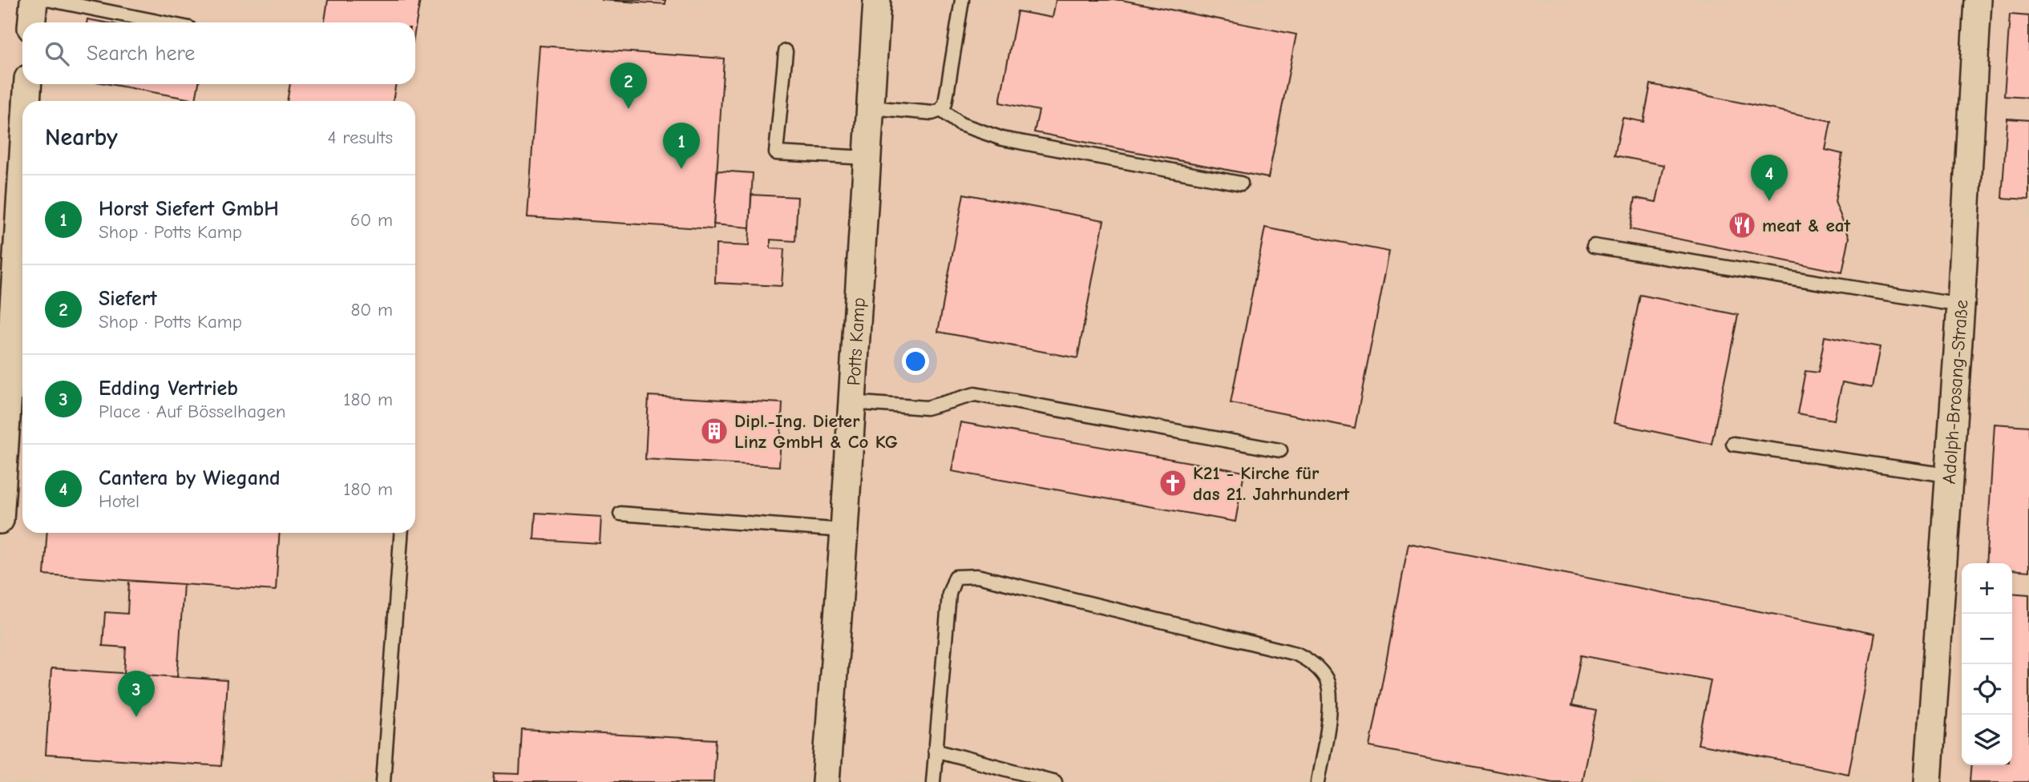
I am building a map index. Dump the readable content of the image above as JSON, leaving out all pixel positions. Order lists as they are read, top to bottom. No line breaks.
{"streets":{"street":["Potts Kamp","Adolph-Brosang-Straße"]},"places":{"restaurant":["meat & eat"],"building":["Dipl.-Ing. Dieter Linz GmbH & Co KG"],"church":["K21 - Kirche für das 21. Jahrhundert"]},"page":{"search":"Search here","pins":["2","1","4","3"],"heading":["Nearby","4 results"],"list":[{"mark":"1","name":"Horst Siefert GmbH","note":"Shop · Potts Kamp","value":"60 m"},{"mark":"2","name":"Siefert","note":"Shop · Potts Kamp","value":"80 m"},{"mark":"3","name":"Edding Vertrieb","note":"Place · Auf Bösselhagen","value":"180 m"},{"mark":"4","name":"Cantera by Wiegand","note":"Hotel","value":"180 m"}],"map_buttons":["+","−"]}}
